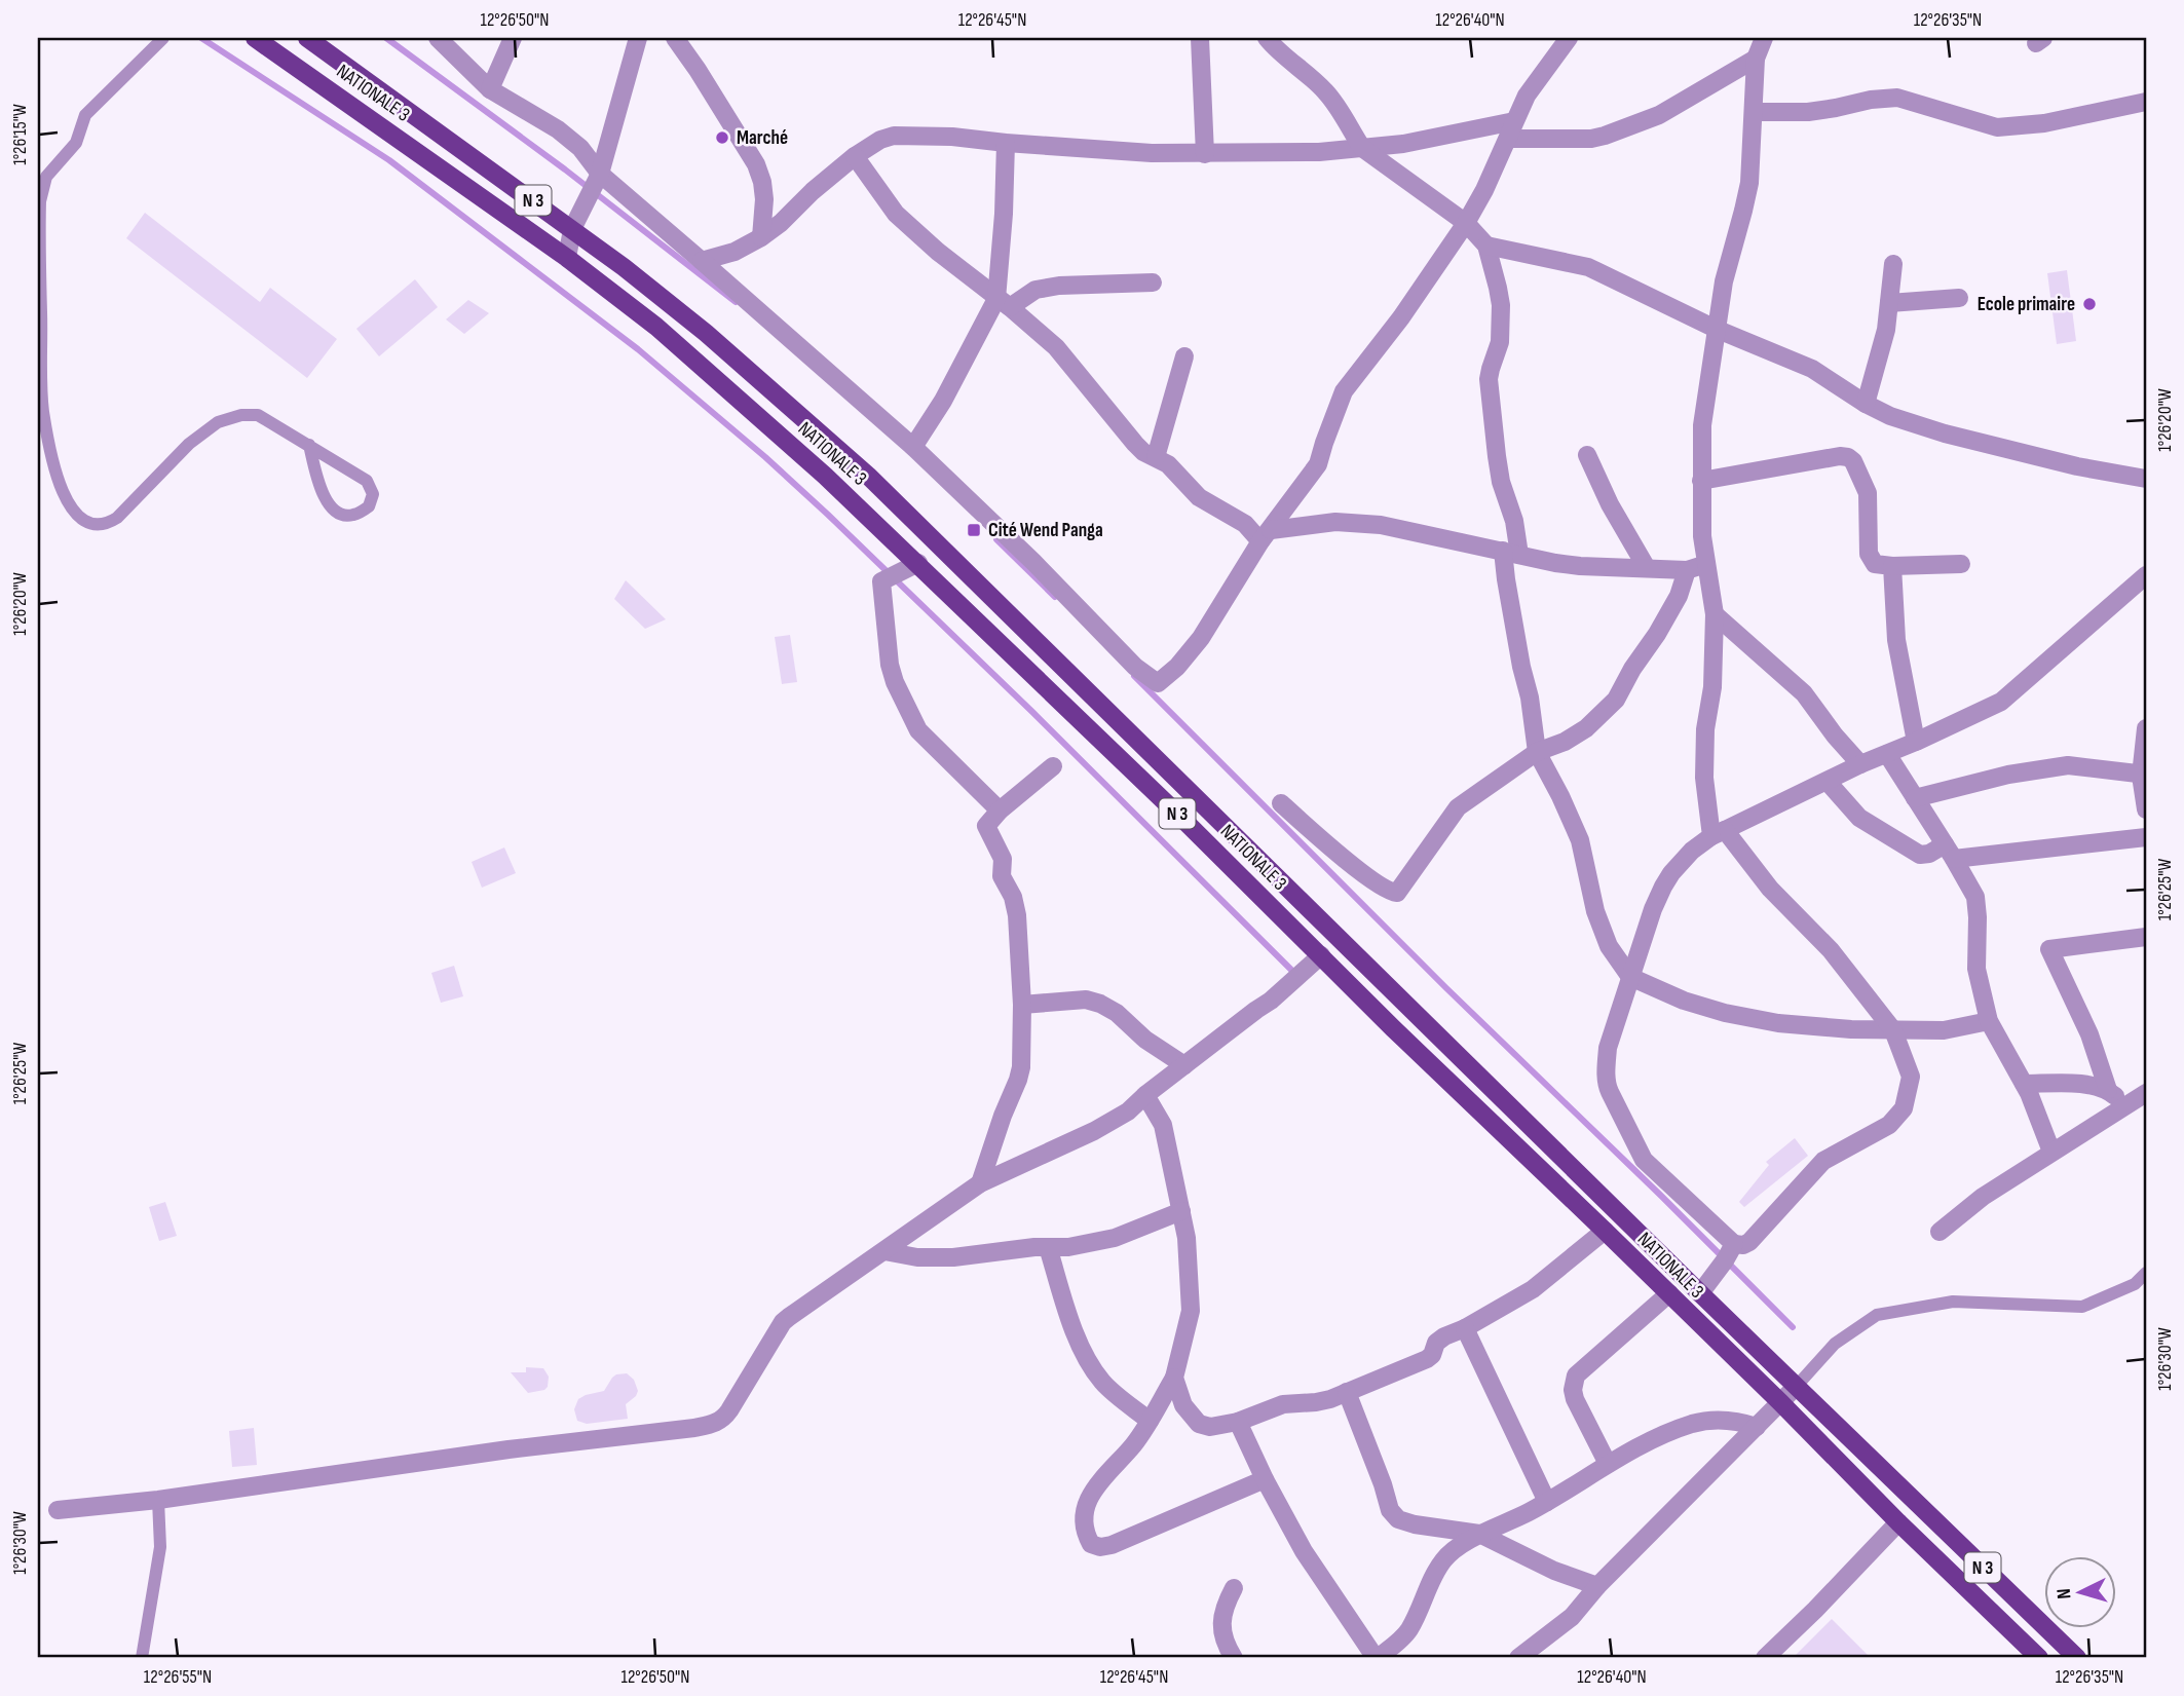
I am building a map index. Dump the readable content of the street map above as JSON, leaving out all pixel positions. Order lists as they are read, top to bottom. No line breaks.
{"streets":{"main road":["NATIONALE 3","N 3"]},"crossings":[["NATIONALE 3","N 3"]],"places":{"other":["Marché","Ecole primaire"],"transit":["Cité Wend Panga"]},"north":"left","coordinates":["12°26'50\"N","12°26'45\"N","12°26'40\"N","12°26'35\"N","1°26'15\"W","1°26'20\"W","1°26'25\"W","1°26'30\"W","12°26'55\"N"]}
